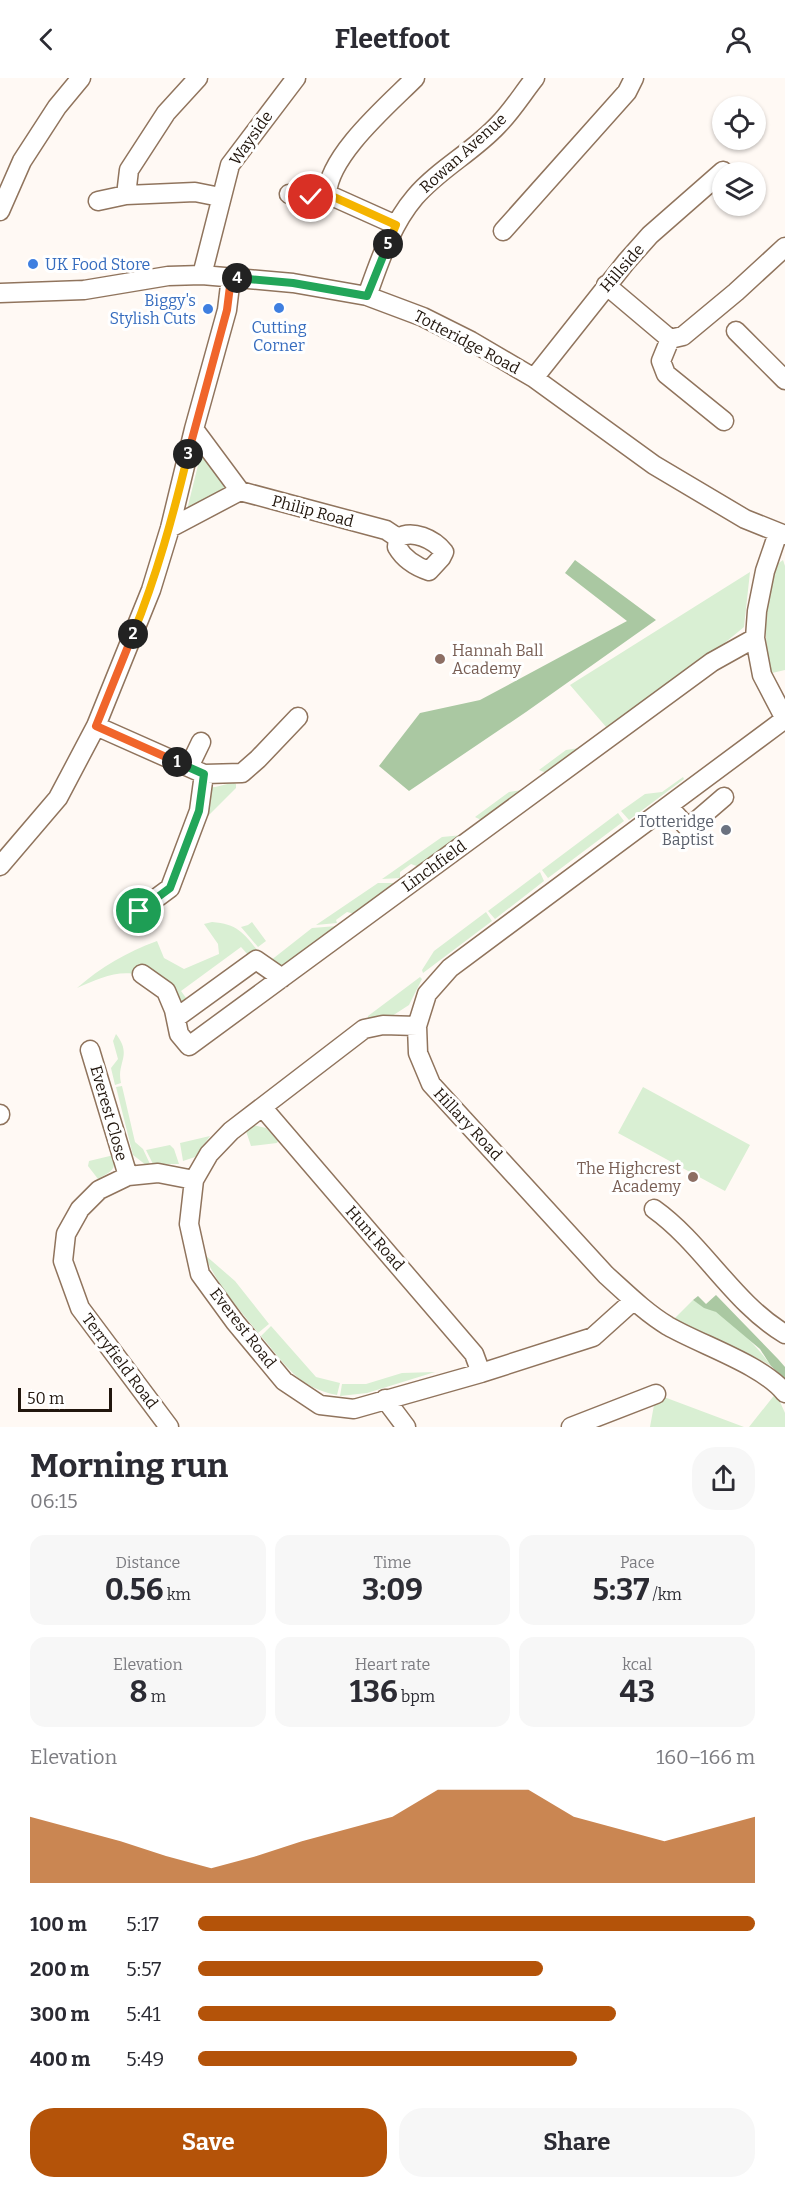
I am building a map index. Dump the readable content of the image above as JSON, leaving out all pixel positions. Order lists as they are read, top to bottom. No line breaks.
{"streets":{"street":["Wayside","Rowan Avenue","Hillside","Totteridge Road","Philip Road","Linchfield","Everest Close","Hillary Road","Hunt Road","Everest Road","Terryfield Road"]},"crossings":[["Wayside","Totteridge Road"],["Rowan Avenue","Totteridge Road"],["Hillside","Totteridge Road"],["Everest Close","Terryfield Road"],["Hillary Road","Everest Road"],["Hunt Road","Everest Road"],["Everest Road","Terryfield Road"]],"places":["UK Food Store","Cutting Corner","Biggy's Stylish Cuts","Hannah Ball Academy","Totteridge Baptist","The Highcrest Academy"],"scale_bar":"50 m","page":{"header":"Fleetfoot","pins":["5","4","3","2","1"],"scale":"50 m","heading":["Morning run","06:15"],"stats":[["Distance","0.56 km"],["Time","3:09"],["Pace","5:37 /km"],["Elevation","8 m"],["Heart rate","136 bpm"],["kcal","43"]],"chart":["Elevation","160–166 m"],"list":[{"name":"100 m","note":"5:17"},{"name":"200 m","note":"5:57"},{"name":"300 m","note":"5:41"},{"name":"400 m","note":"5:49"}],"buttons":["Save","Share"]}}
